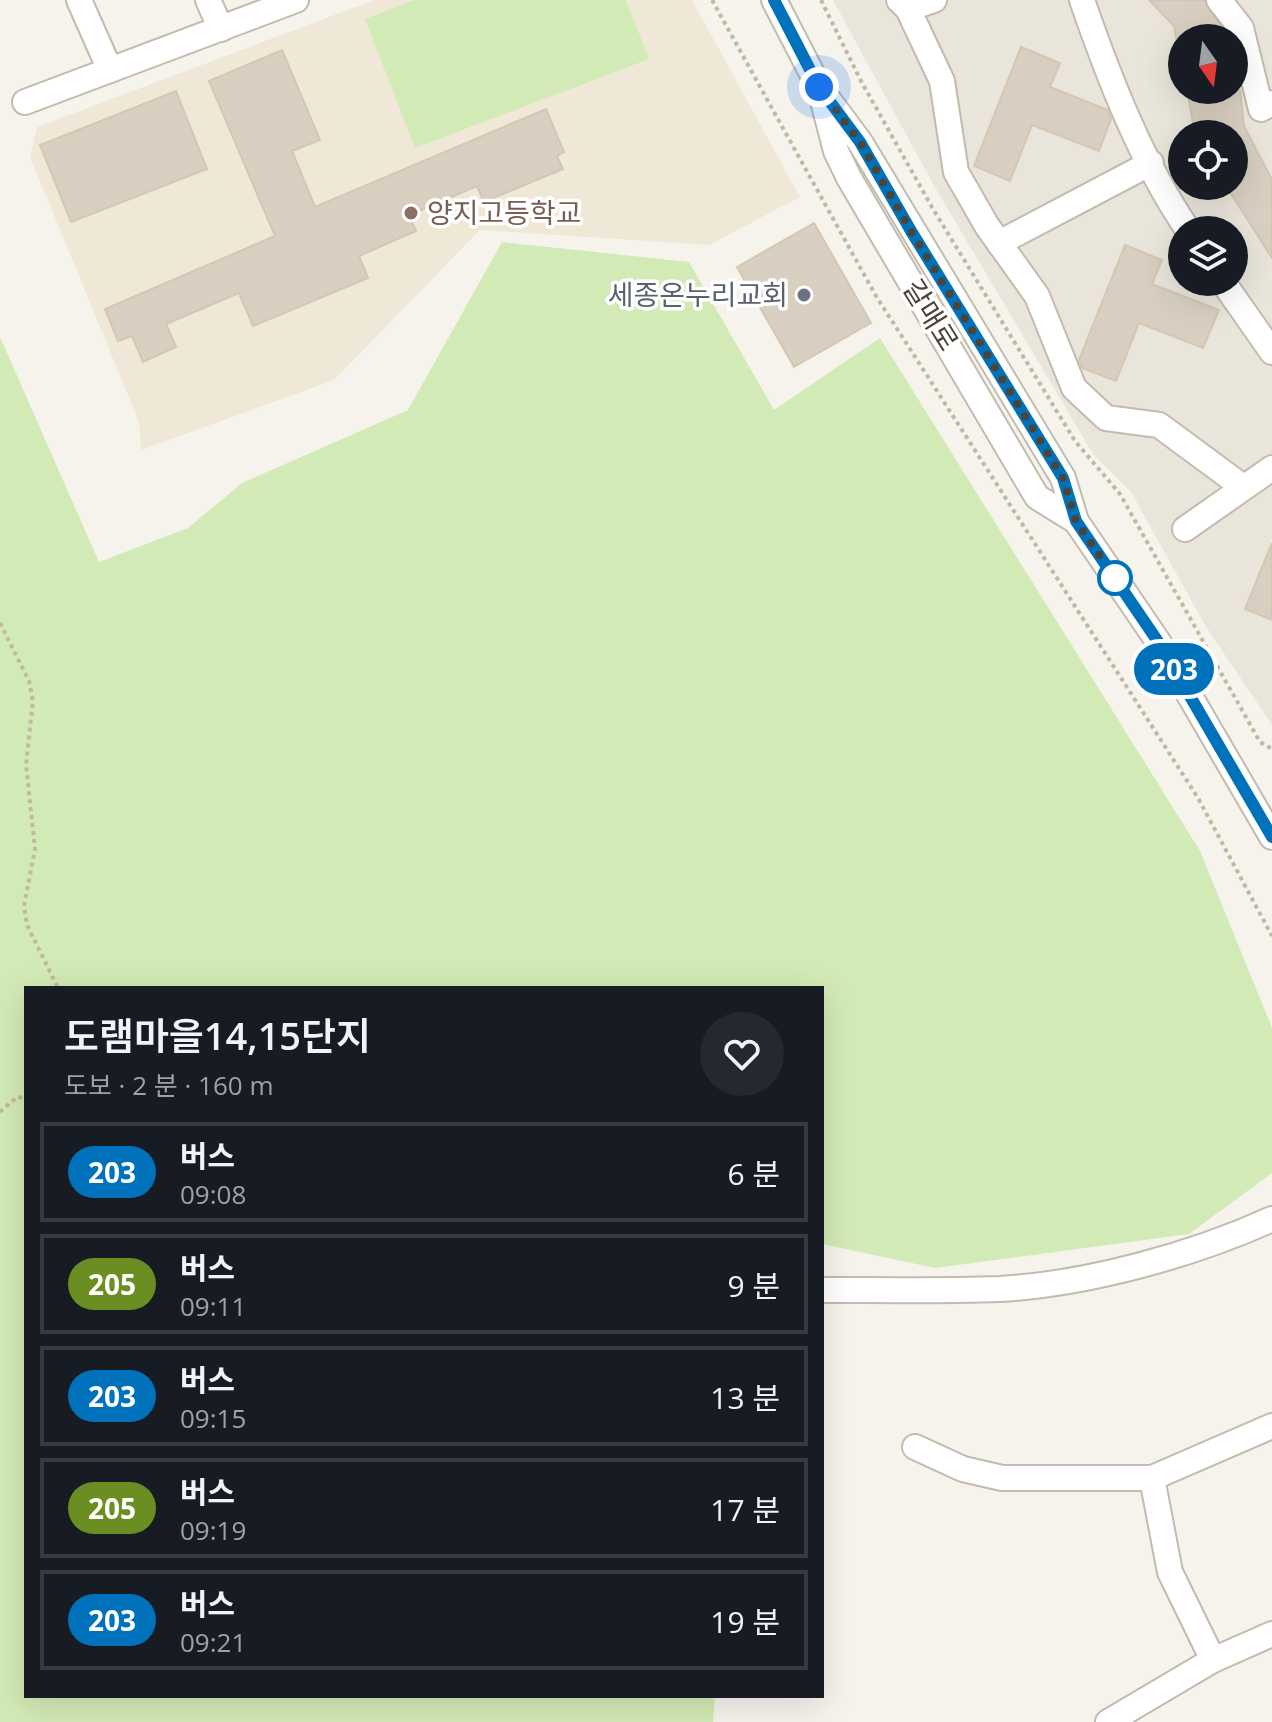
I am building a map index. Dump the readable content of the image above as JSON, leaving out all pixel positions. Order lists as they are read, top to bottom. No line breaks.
{"streets":{"street":["갈매로"]},"places":["양지고등학교","세종온누리교회"],"lines":["bus line 203"],"north":"bottom","page":{"on_map":"203","heading":["도램마을14,15단지","도보 · 2 분 · 160 m"],"list":[{"mark":"203","name":"버스","note":"09:08","value":"6 분"},{"mark":"205","name":"버스","note":"09:11","value":"9 분"},{"mark":"203","name":"버스","note":"09:15","value":"13 분"},{"mark":"205","name":"버스","note":"09:19","value":"17 분"},{"mark":"203","name":"버스","note":"09:21","value":"19 분"}]}}
